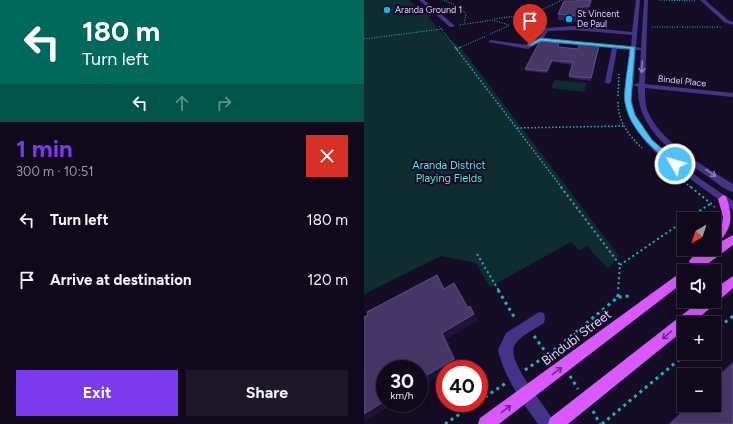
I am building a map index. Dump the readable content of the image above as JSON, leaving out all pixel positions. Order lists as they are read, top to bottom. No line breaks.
{"streets":{"main road":["Bindubi Street"],"street":["Bindel Place"]},"parks":["Aranda District Playing Fields"],"places":["Aranda Ground 1","St Vincent De Paul"],"north":"bottom left","page":{"turn":["180 m","Turn left"],"heading":["1 min","300 m · 10:51"],"list":[{"name":"Turn left","value":"180 m"},{"name":"Arrive at destination","value":"120 m"}],"map_buttons":["+","−"],"speed":"30 km/h","limit":"40","buttons":["Exit","Share"]}}
